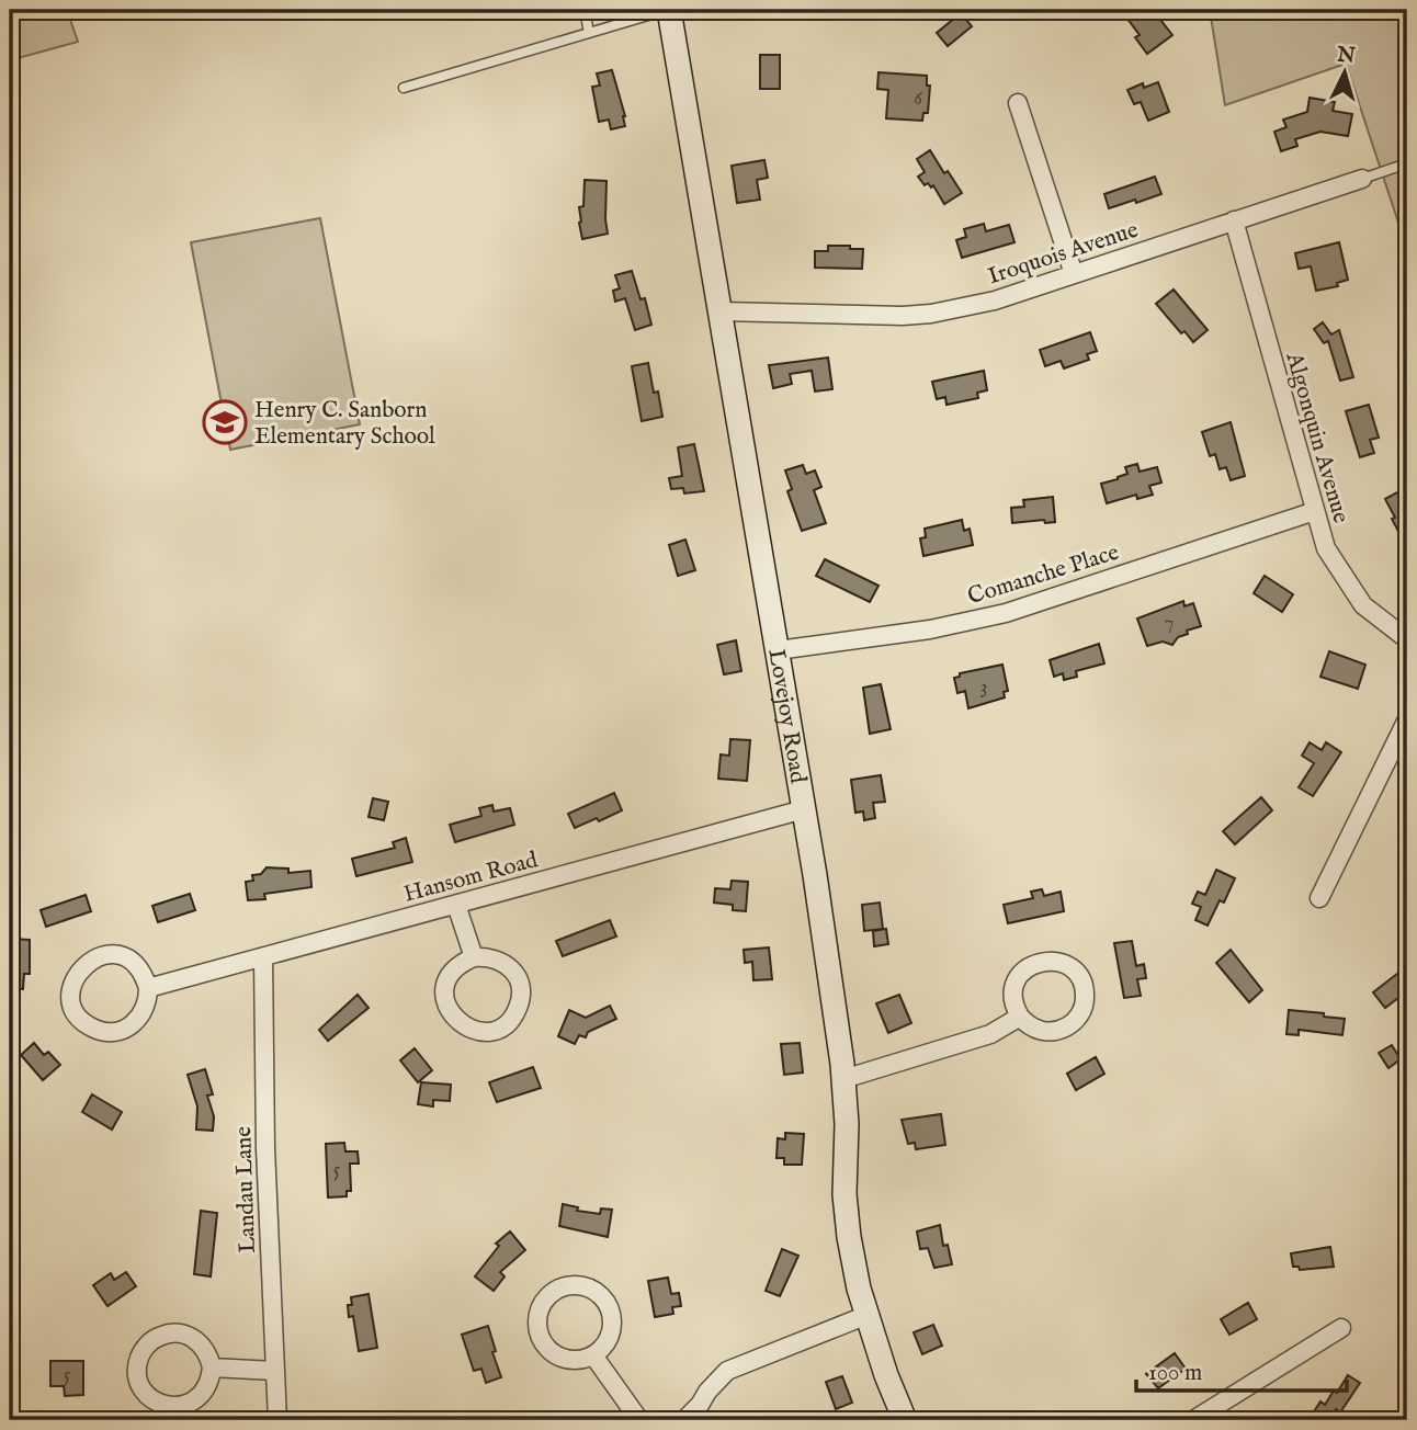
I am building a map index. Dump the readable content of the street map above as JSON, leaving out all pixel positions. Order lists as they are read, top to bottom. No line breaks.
{"streets":{"main road":["Lovejoy Road"],"street":["Iroquois Avenue","Algonquin Avenue","Comanche Place","Hansom Road","Landau Lane"]},"crossings":[["Iroquois Avenue","Algonquin Avenue"],["Iroquois Avenue","Lovejoy Road"],["Algonquin Avenue","Comanche Place"],["Comanche Place","Lovejoy Road"],["Lovejoy Road","Hansom Road"],["Hansom Road","Landau Lane"]],"places":{"school or university":["Henry C. Sanborn Elementary School"]},"house_numbers":["6","7","3","5","5"],"scale_bar":"100 m","north":"top"}
